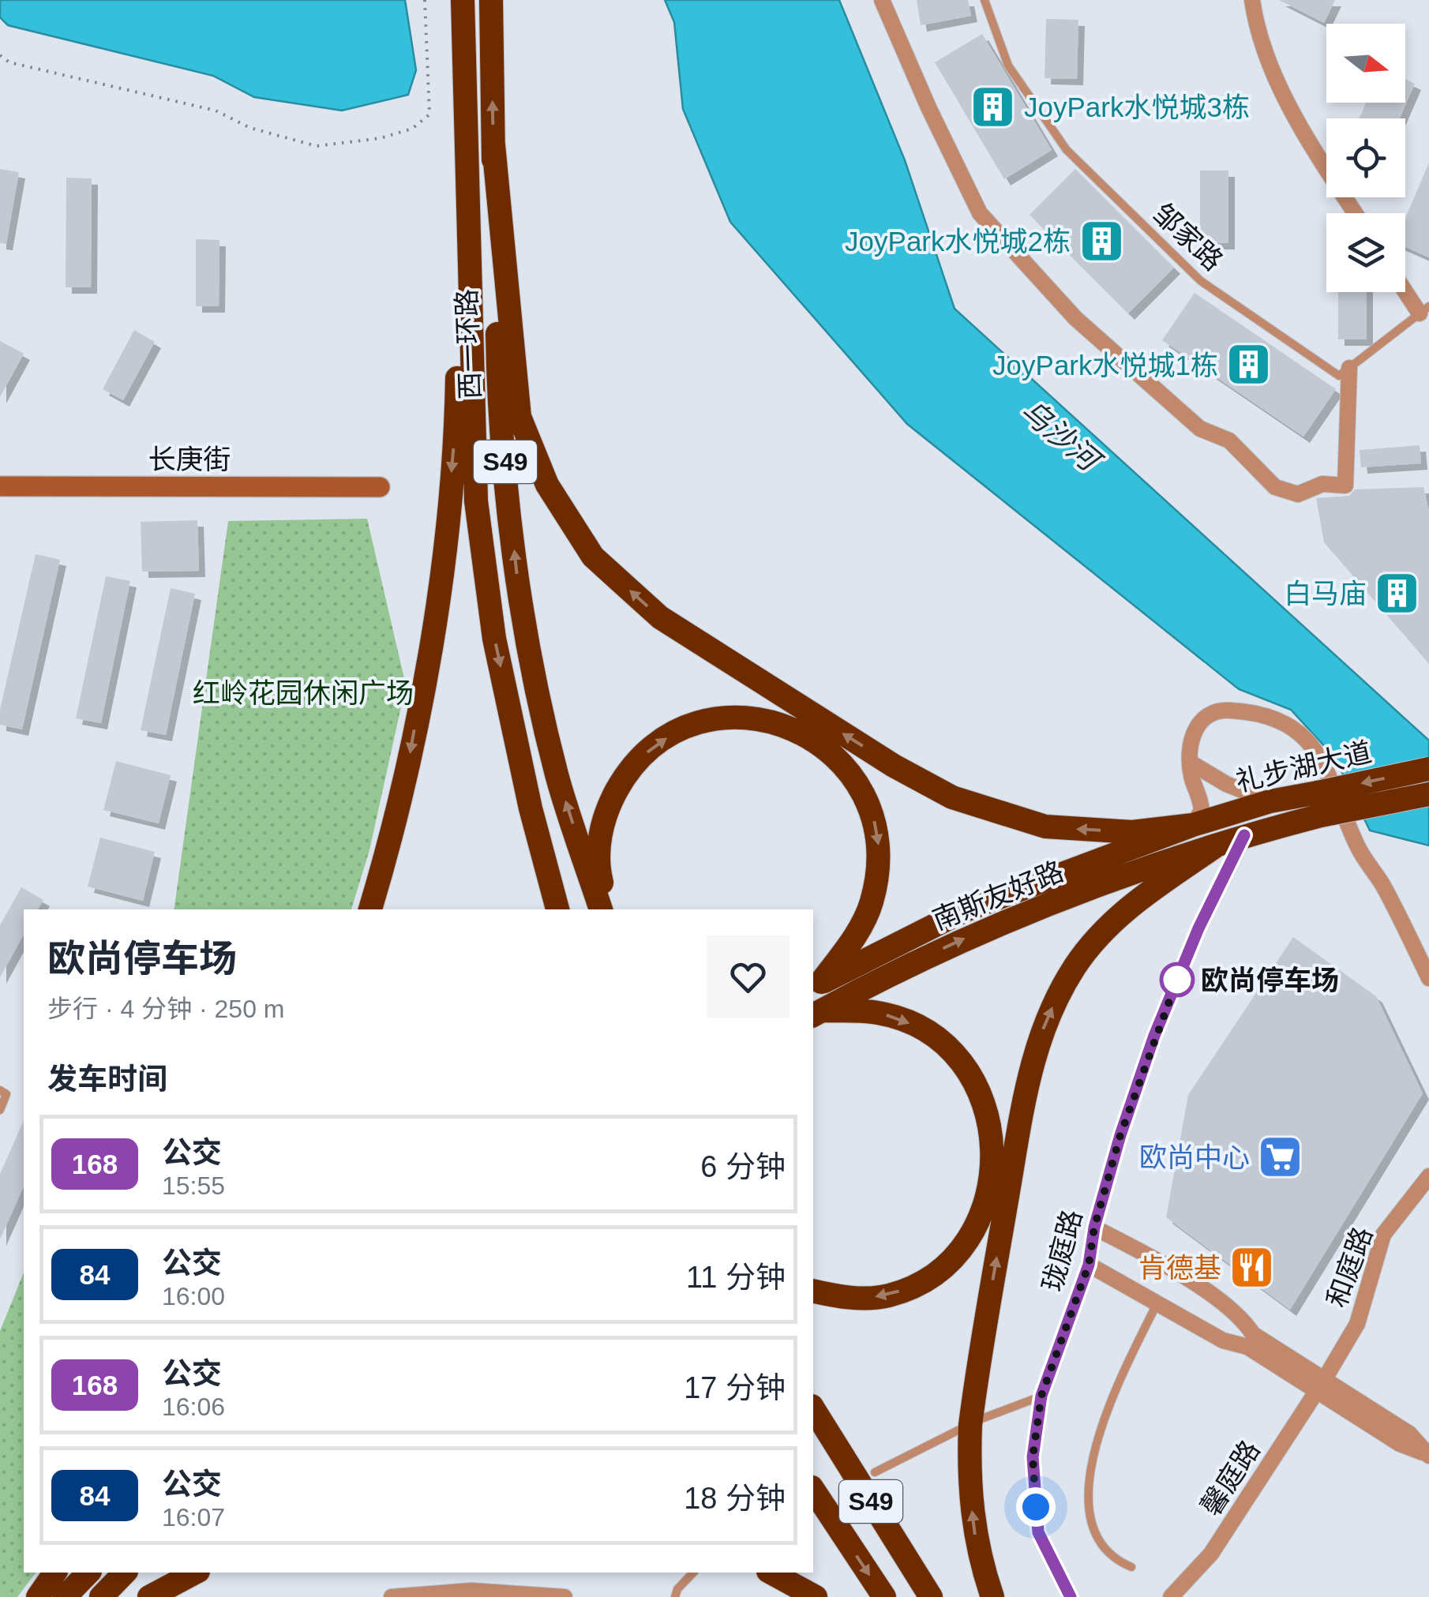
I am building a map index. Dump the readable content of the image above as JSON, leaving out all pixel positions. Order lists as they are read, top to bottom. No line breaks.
{"streets":{"highway":["西一环路","S49","礼步湖大道","南斯友好路"],"street":["长庚街","珑庭路","和庭路","馨庭路"],"lane":["邹家路"]},"crossings":[["礼步湖大道","南斯友好路"],["礼步湖大道","珑庭路"],["和庭路","馨庭路"]],"water":["乌沙河"],"parks":["红岭花园休闲广场"],"places":{"building":["JoyPark水悦城3栋","JoyPark水悦城2栋","JoyPark水悦城1栋","白马庙"],"other":["欧尚停车场"],"supermarket":["欧尚中心"],"restaurant":["肯德基"]},"lines":["bus line 168"],"north":"right","page":{"heading":[["欧尚停车场","步行 · 4 分钟 · 250 m"],"发车时间"],"list":[{"mark":"168","name":"公交","note":"15:55","value":"6 分钟"},{"mark":"84","name":"公交","note":"16:00","value":"11 分钟"},{"mark":"168","name":"公交","note":"16:06","value":"17 分钟"},{"mark":"84","name":"公交","note":"16:07","value":"18 分钟"}]}}
